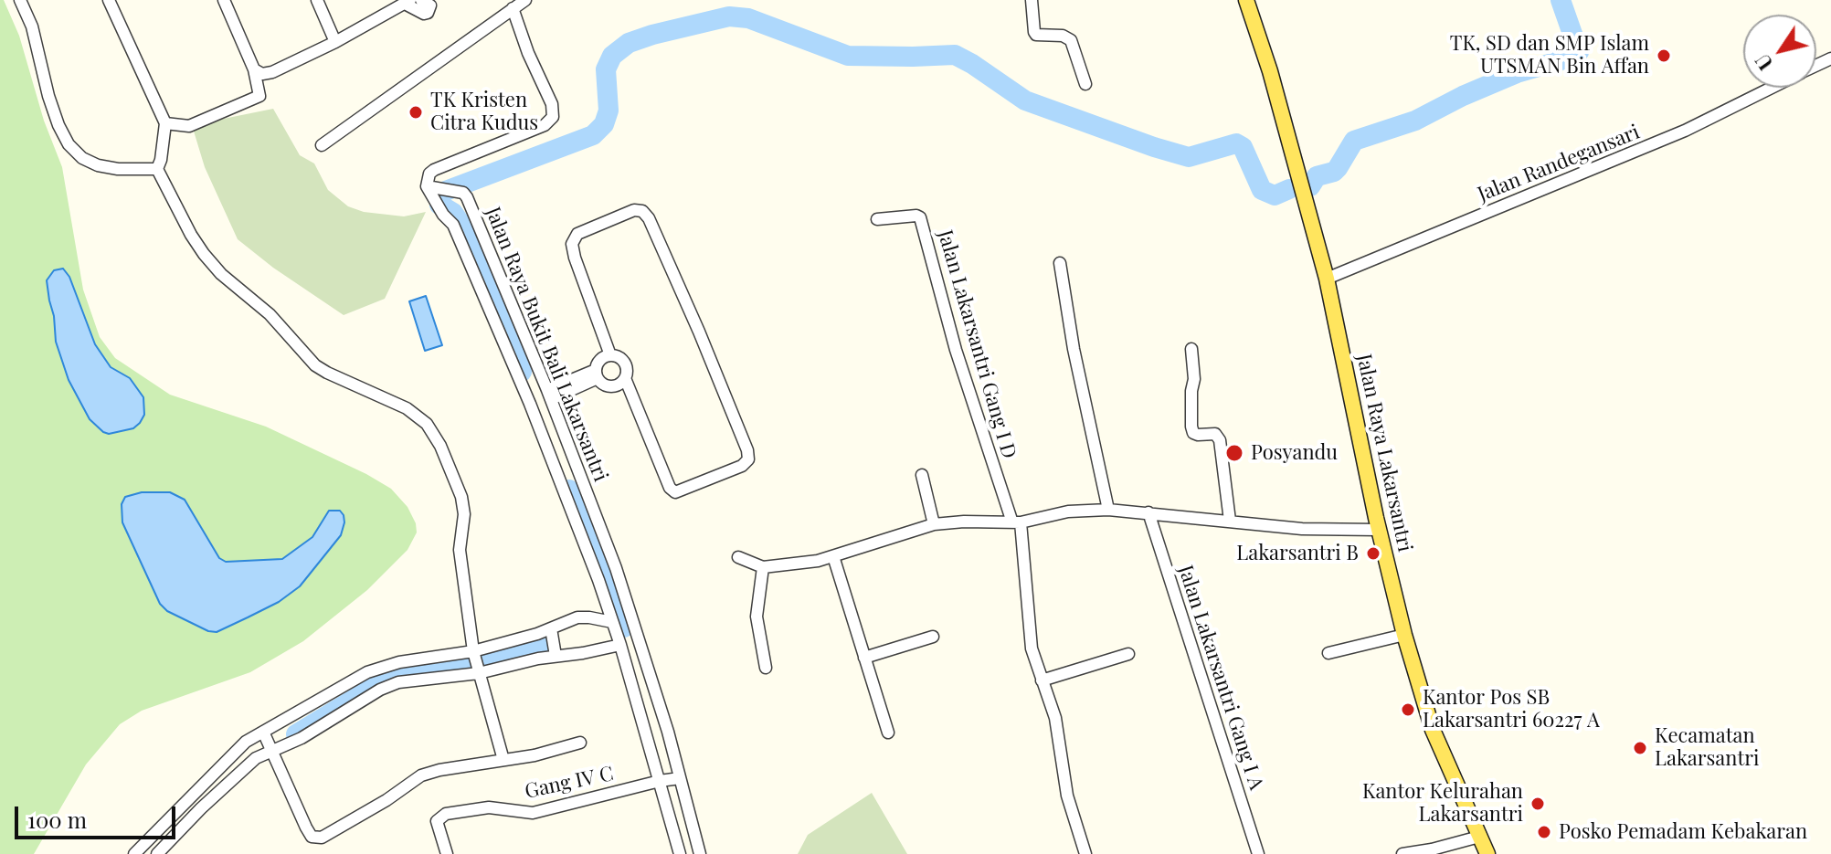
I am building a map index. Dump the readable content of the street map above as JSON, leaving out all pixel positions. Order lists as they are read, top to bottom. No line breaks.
{"streets":{"main road":["Jalan Raya Lakarsantri"],"street":["Jalan Randegansari","Jalan Raya Bukit Bali Lakarsantri","Jalan Lakarsantri Gang I D","Jalan Lakarsantri Gang I A","Gang IV C"]},"crossings":[["Jalan Randegansari","Jalan Raya Lakarsantri"],["Jalan Raya Bukit Bali Lakarsantri","Gang IV C"]],"places":["TK, SD dan SMP Islam UTSMAN Bin Affan","TK Kristen Citra Kudus","Posyandu","Lakarsantri B","Kantor Pos SB Lakarsantri 60227 A","Kecamatan Lakarsantri","Kantor Kelurahan Lakarsantri","Posko Pemadam Kebakaran"],"scale_bar":"100 m","north":"bottom left"}
